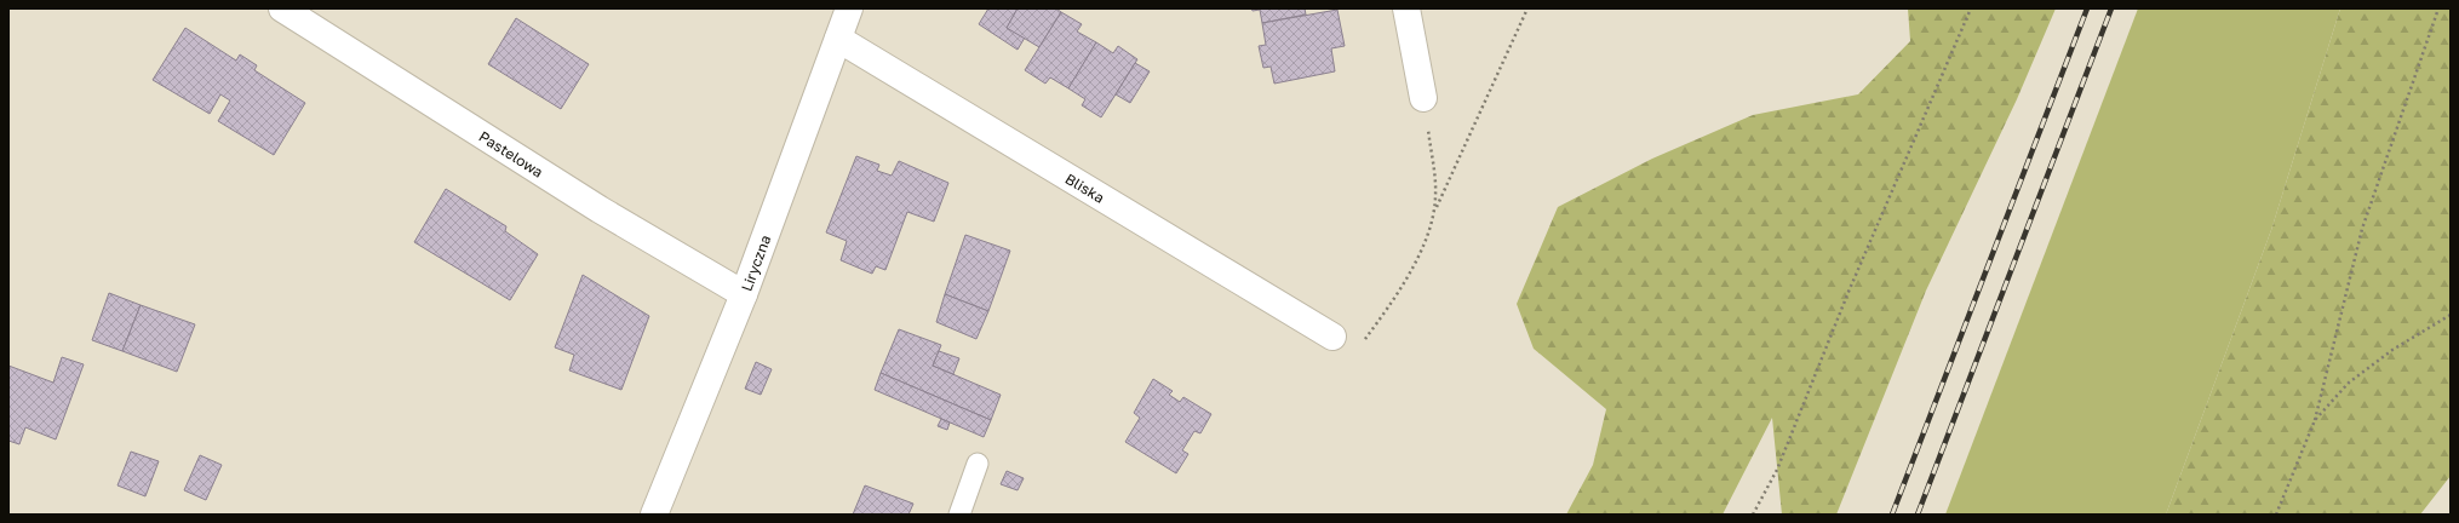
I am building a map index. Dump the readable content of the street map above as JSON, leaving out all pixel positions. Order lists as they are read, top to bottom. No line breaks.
{"streets":{"street":["Pastelowa","Bliska","Liryczna"]},"crossings":[["Pastelowa","Liryczna"],["Bliska","Liryczna"]]}
